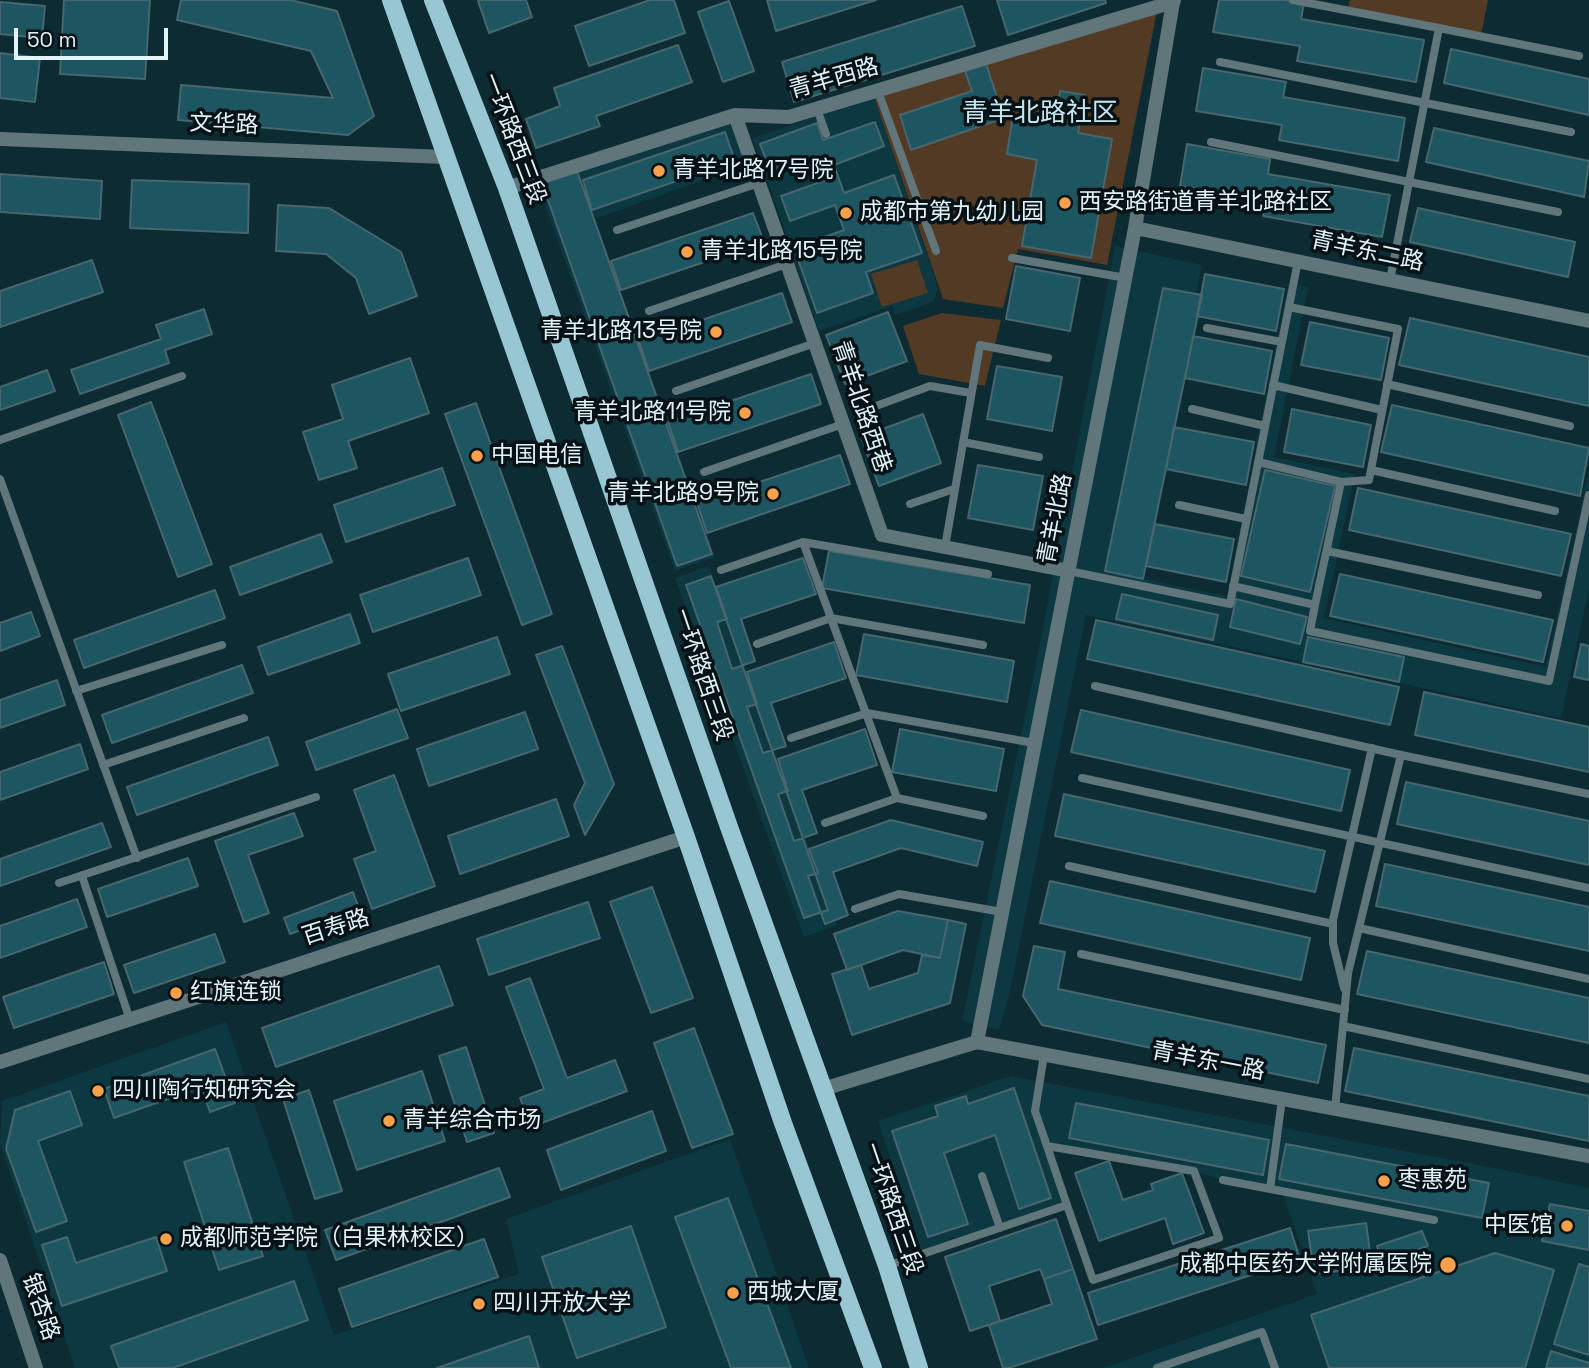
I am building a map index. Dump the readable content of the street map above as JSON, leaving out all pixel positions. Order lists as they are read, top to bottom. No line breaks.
{"streets":{"main road":["一环路西三段"],"street":["青羊西路","文华路","青羊东二路","青羊北路西巷","青羊北路","百寿路","青羊东一路","银杏路"]},"crossings":[["青羊西路","一环路西三段"],["青羊西路","青羊北路西巷"],["青羊西路","青羊北路"],["一环路西三段","青羊东一路"],["青羊东二路","青羊北路"],["青羊北路西巷","青羊北路"],["青羊北路","青羊东一路"]],"districts":["青羊北路社区"],"places":["青羊北路17号院","西安路街道青羊北路社区","成都市第九幼儿园","青羊北路15号院","青羊北路13号院","青羊北路11号院","中国电信","青羊北路9号院","红旗连锁","四川陶行知研究会","青羊综合市场","枣惠苑","中医馆","成都师范学院（白果林校区）","成都中医药大学附属医院","西城大厦","四川开放大学"],"scale_bar":"50 m"}
